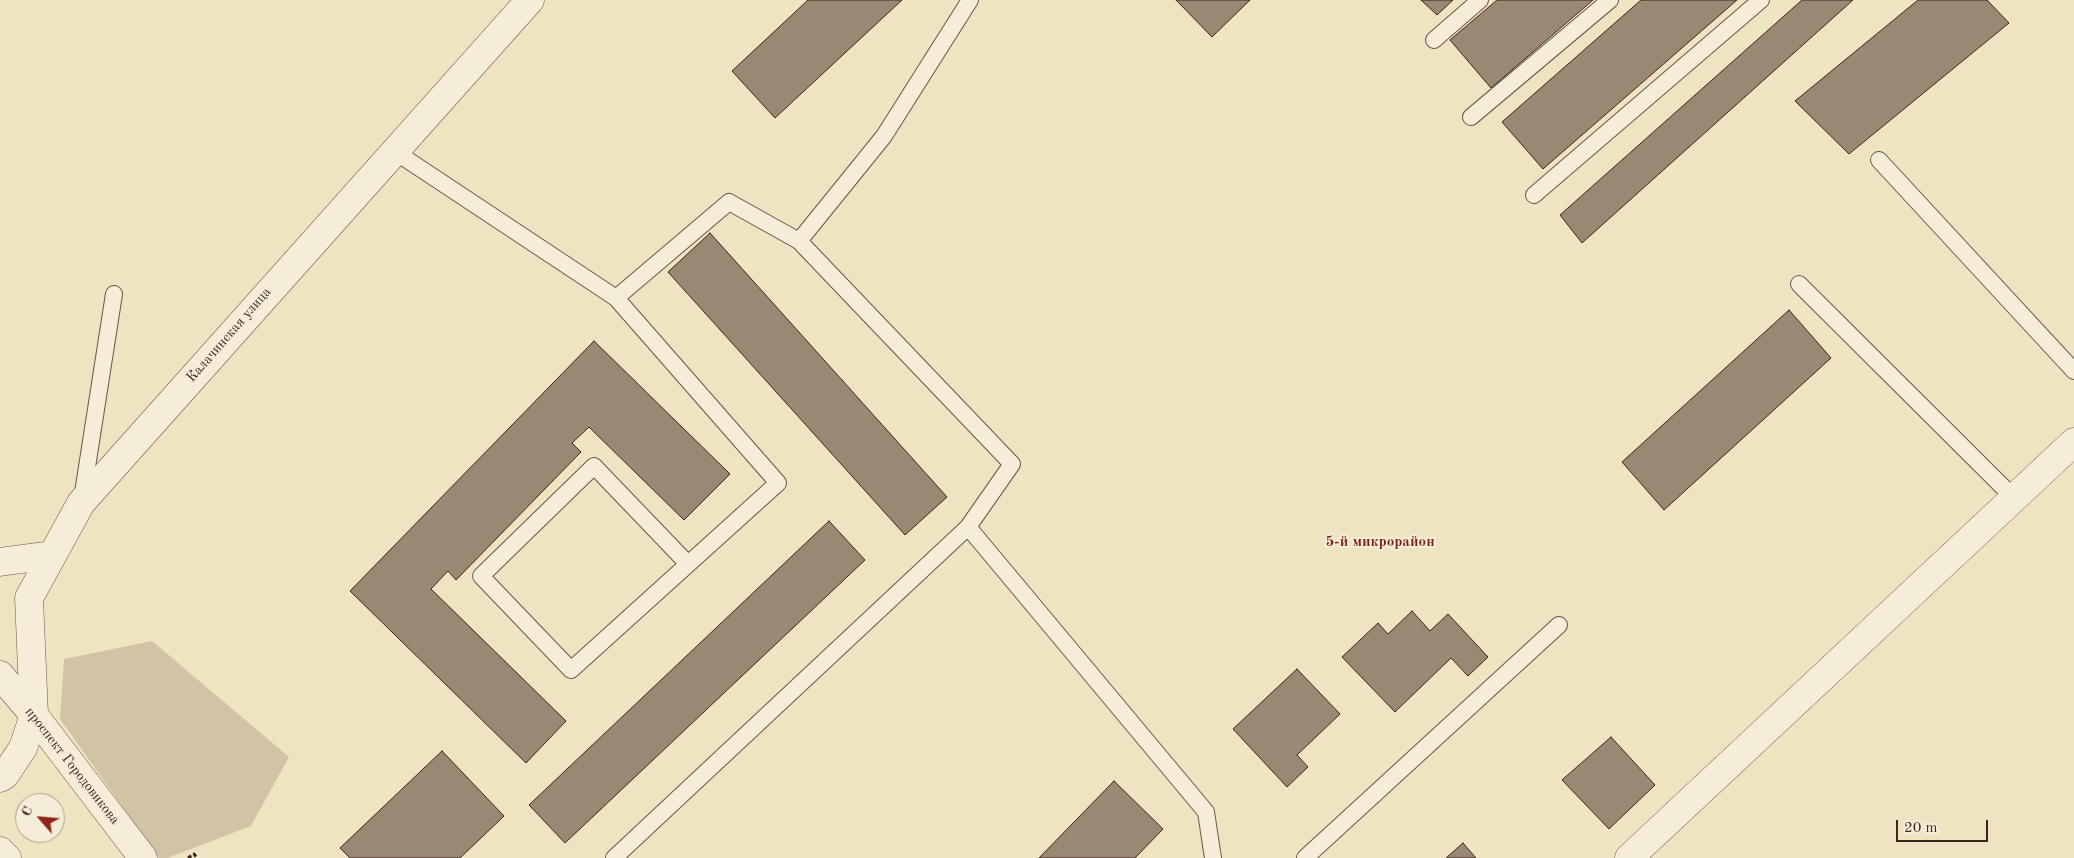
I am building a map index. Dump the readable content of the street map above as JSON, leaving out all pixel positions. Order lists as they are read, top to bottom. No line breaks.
{"streets":{"street":["Калачинская улица","проспект Городовикова"]},"crossings":[["Калачинская улица","проспект Городовикова"]],"districts":["5-й микрорайон"],"scale_bar":"20 m","north":"top left"}
